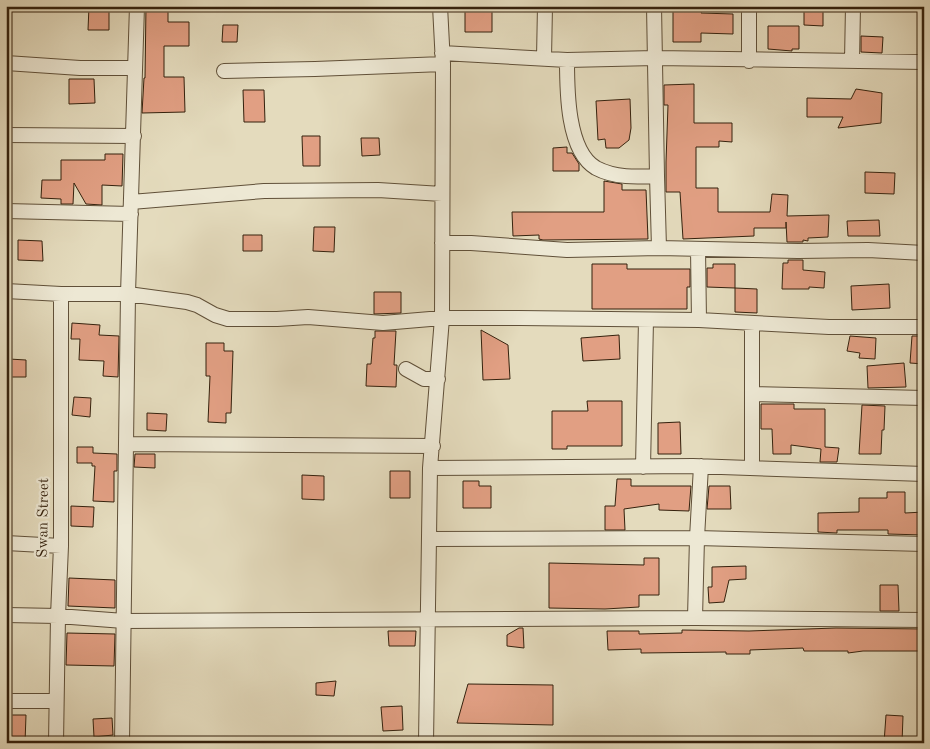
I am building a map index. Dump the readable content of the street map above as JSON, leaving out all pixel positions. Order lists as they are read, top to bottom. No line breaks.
{"streets":{"street":["Swan Street"]}}
